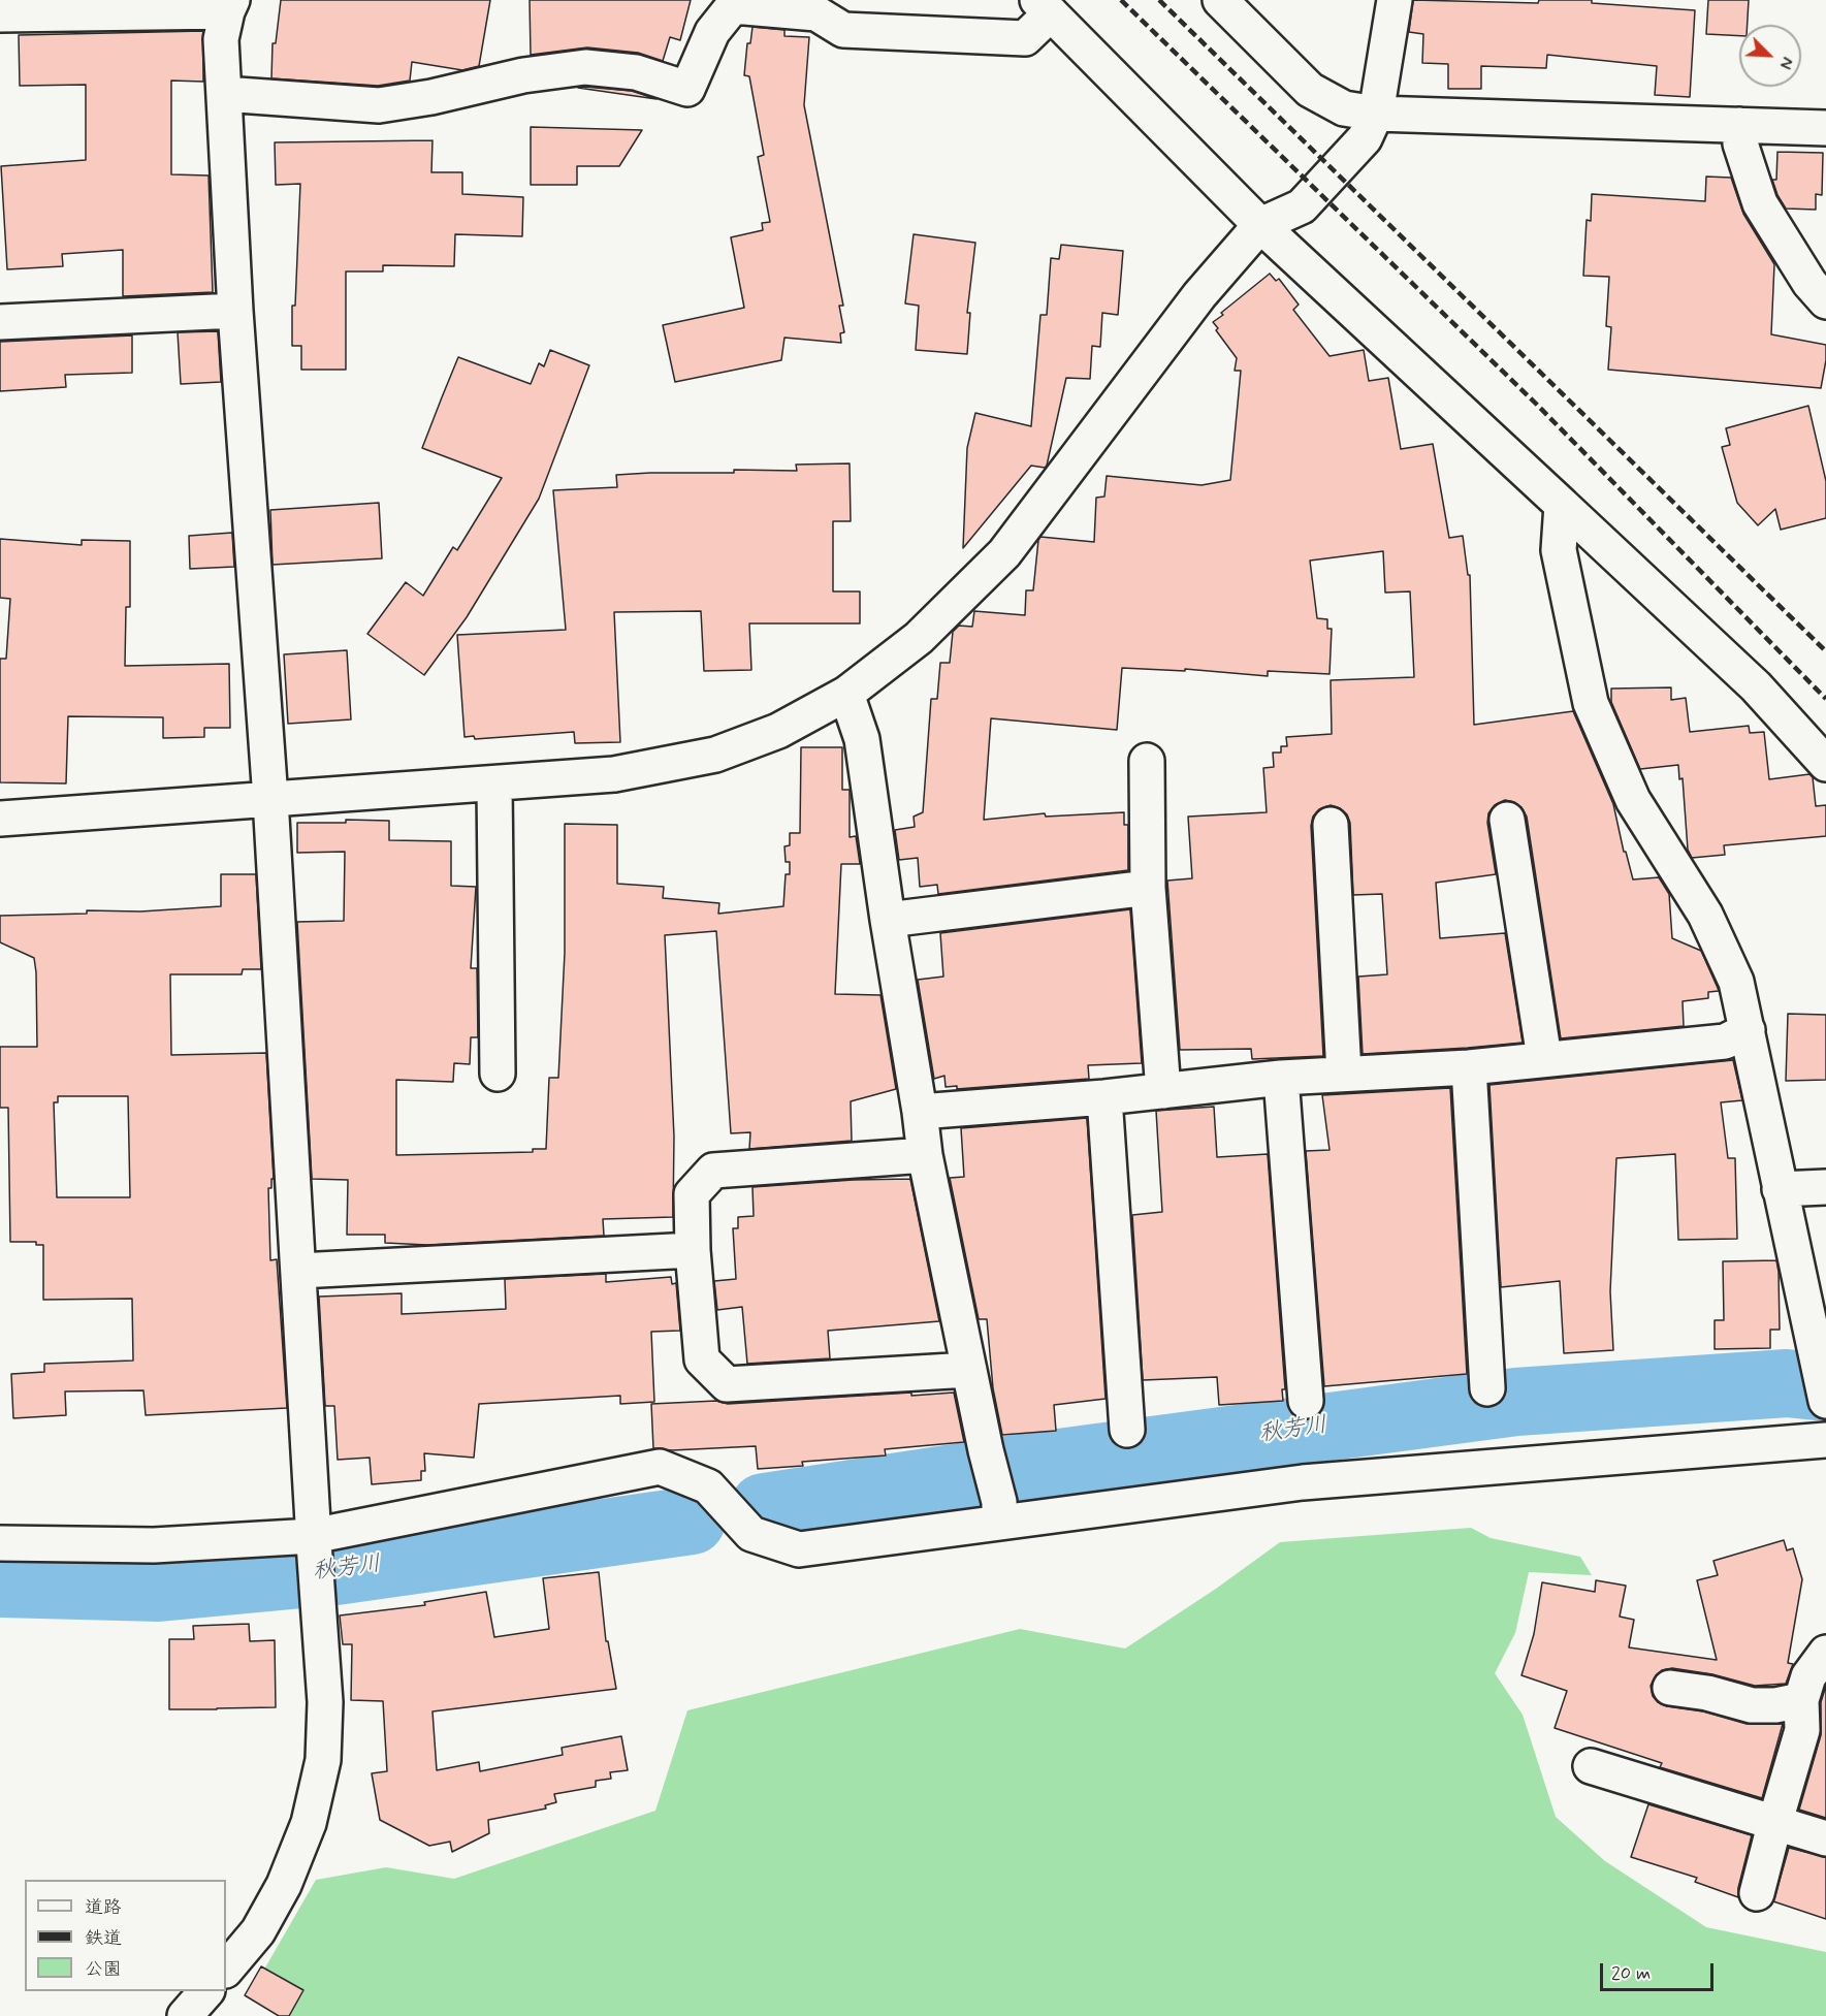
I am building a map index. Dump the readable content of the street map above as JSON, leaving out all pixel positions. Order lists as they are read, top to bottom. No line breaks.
{"water":["秋芳川"],"legend":["道路","鉄道","公園"],"scale_bar":"20 m","north":"bottom right"}
